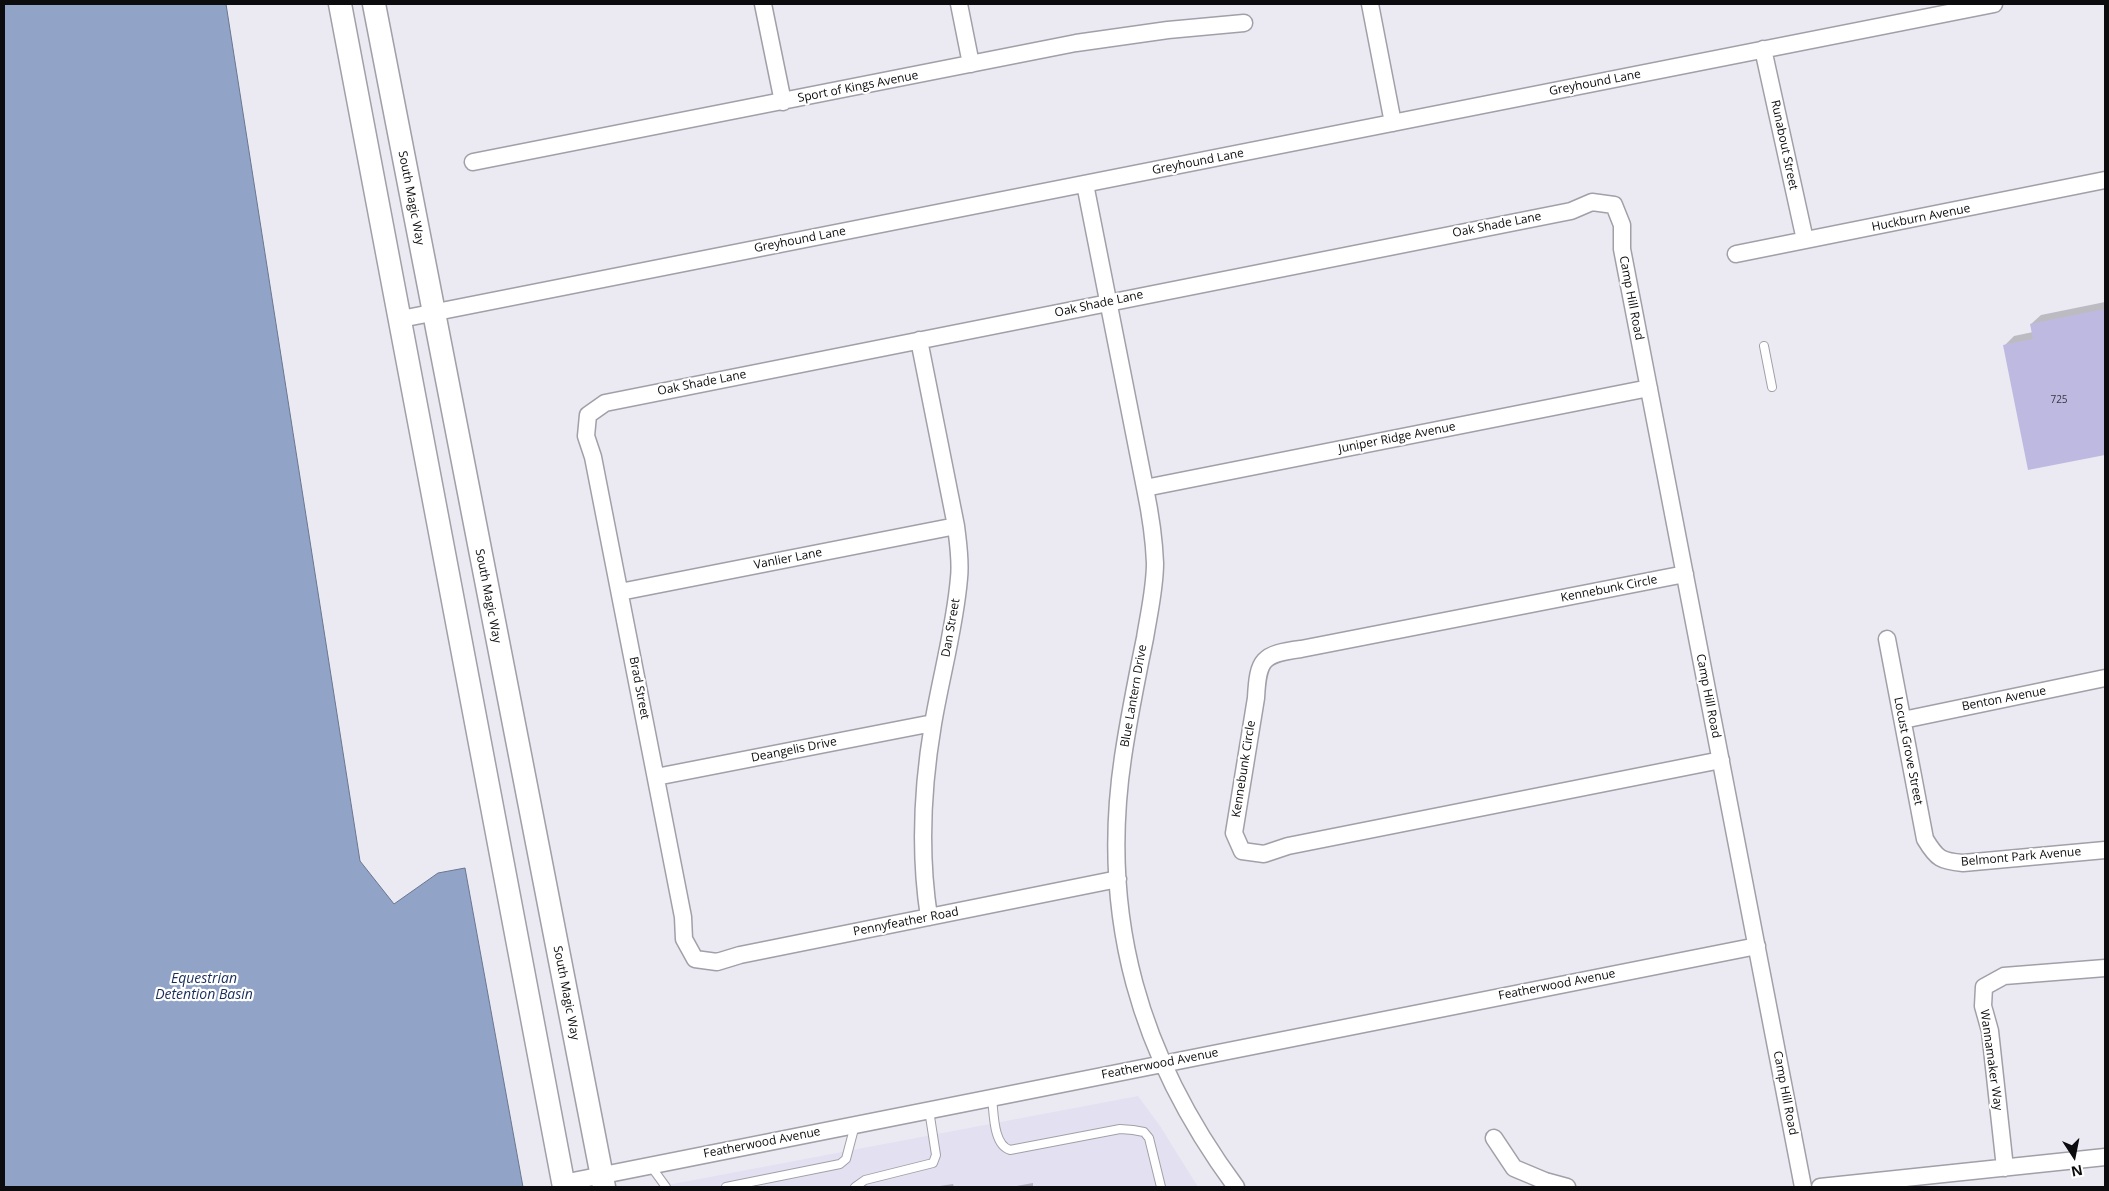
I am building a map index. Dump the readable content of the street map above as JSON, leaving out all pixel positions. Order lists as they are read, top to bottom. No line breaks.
{"streets":{"street":["Greyhound Lane","Sport of Kings Avenue","Runabout Street","South Magic Way","Huckburn Avenue","Oak Shade Lane","Camp Hill Road","Juniper Ridge Avenue","Vanlier Lane","Kennebunk Circle","Dan Street","Brad Street","Blue Lantern Drive","Benton Avenue","Deangelis Drive","Locust Grove Street","Belmont Park Avenue","Pennyfeather Road","Featherwood Avenue","Wannamaker Way"]},"crossings":[["Greyhound Lane","Runabout Street"],["Greyhound Lane","South Magic Way"],["Greyhound Lane","Blue Lantern Drive"],["Runabout Street","Huckburn Avenue"],["South Magic Way","Featherwood Avenue"],["Oak Shade Lane","Camp Hill Road"],["Oak Shade Lane","Dan Street"],["Oak Shade Lane","Brad Street"],["Oak Shade Lane","Blue Lantern Drive"],["Camp Hill Road","Juniper Ridge Avenue"],["Camp Hill Road","Kennebunk Circle"],["Camp Hill Road","Featherwood Avenue"],["Juniper Ridge Avenue","Blue Lantern Drive"],["Vanlier Lane","Dan Street"],["Vanlier Lane","Brad Street"],["Dan Street","Deangelis Drive"],["Dan Street","Pennyfeather Road"],["Brad Street","Deangelis Drive"],["Brad Street","Pennyfeather Road"],["Blue Lantern Drive","Pennyfeather Road"],["Blue Lantern Drive","Featherwood Avenue"],["Benton Avenue","Locust Grove Street"],["Locust Grove Street","Belmont Park Avenue"]],"water":["Equestrian Detention Basin"],"house_numbers":["725"],"north":"bottom"}
